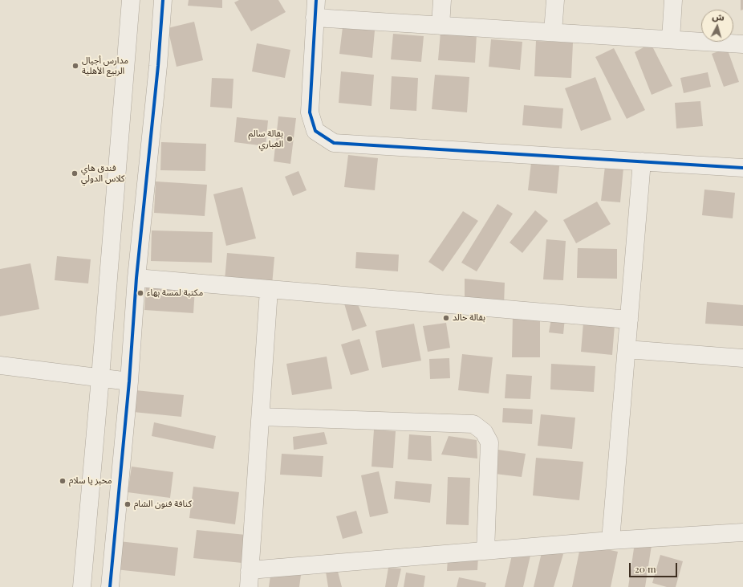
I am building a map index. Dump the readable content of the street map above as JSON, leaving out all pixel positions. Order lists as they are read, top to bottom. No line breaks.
{"places":["مدارس أجيال الربيع الأهلية","بقالة سالم الغباري","فندق هاي كلاس الدولي","مكتبة لمسة بهاء","بقالة خالد","مخبز يا سلام","كنافة فنون الشام"],"scale_bar":"20 m","north":"top"}
